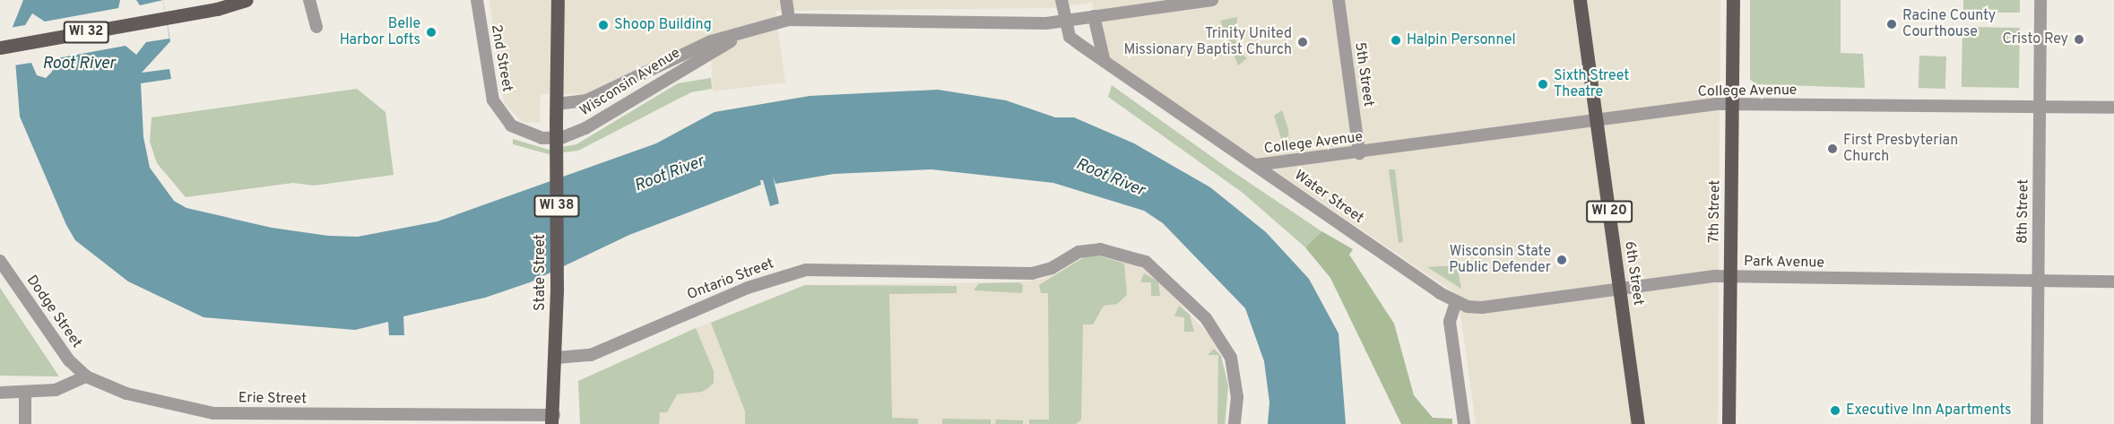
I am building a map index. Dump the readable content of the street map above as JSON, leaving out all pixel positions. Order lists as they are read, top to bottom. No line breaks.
{"streets":{"main road":["WI 32","WI 38","WI 20","7th Street","State Street","6th Street"],"street":["2nd Street","5th Street","Wisconsin Avenue","College Avenue","Water Street","8th Street","Park Avenue","Ontario Street","Dodge Street","Erie Street"]},"crossings":[["2nd Street","Wisconsin Avenue"],["5th Street","College Avenue"],["Wisconsin Avenue","Water Street"],["Wisconsin Avenue","State Street"],["College Avenue","Water Street"],["College Avenue","7th Street"],["College Avenue","8th Street"],["College Avenue","6th Street"],["Water Street","Park Avenue"],["7th Street","Park Avenue"],["8th Street","Park Avenue"],["Park Avenue","6th Street"],["State Street","Ontario Street"],["State Street","Erie Street"],["Dodge Street","Erie Street"]],"water":["Root River"],"places":["Racine County Courthouse","Shoop Building","Belle Harbor Lofts","Cristo Rey","Halpin Personnel","Trinity United Missionary Baptist Church","Sixth Street Theatre","First Presbyterian Church","Wisconsin State Public Defender","Executive Inn Apartments"]}
